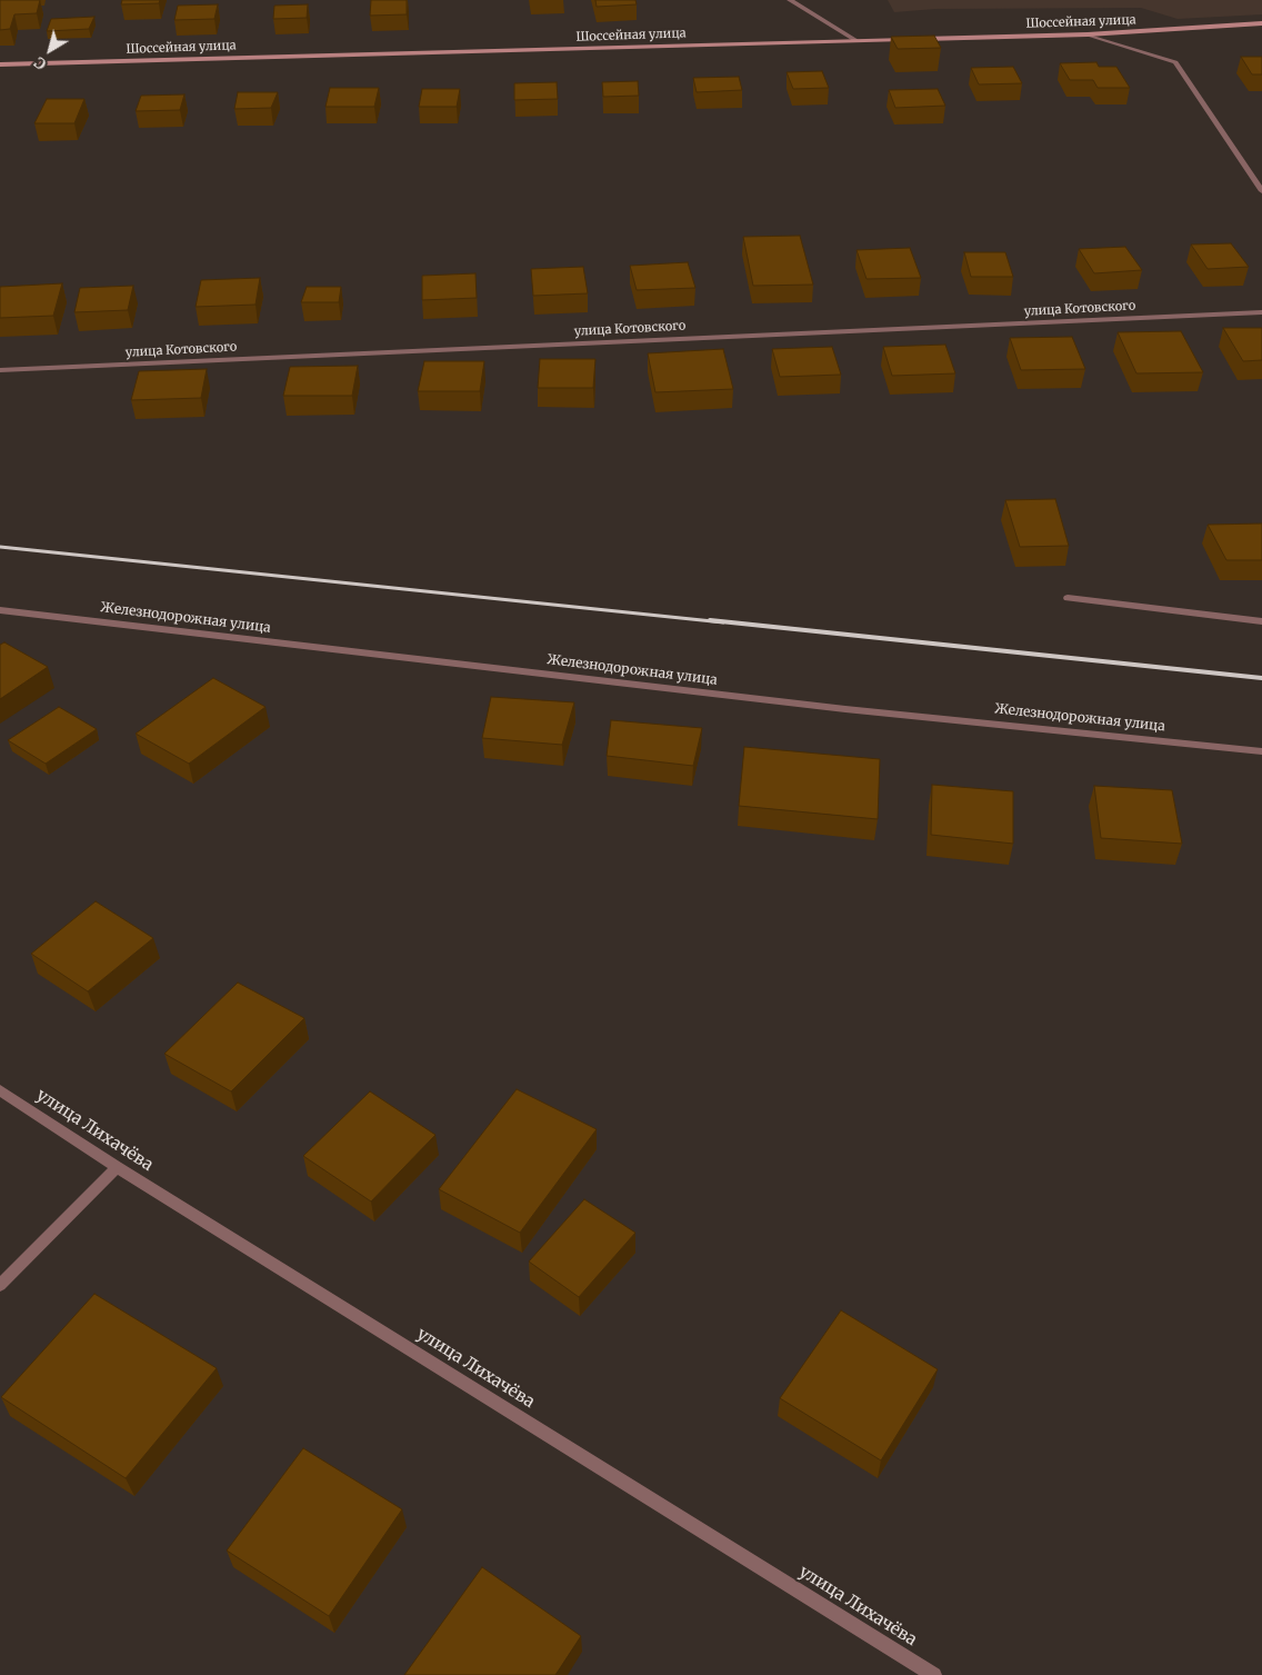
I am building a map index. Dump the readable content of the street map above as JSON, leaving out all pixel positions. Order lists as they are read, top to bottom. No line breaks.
{"streets":{"main road":["Шоссейная улица"],"street":["улица Котовского","Железнодорожная улица","улица Лихачёва"]},"north":"bottom left"}
